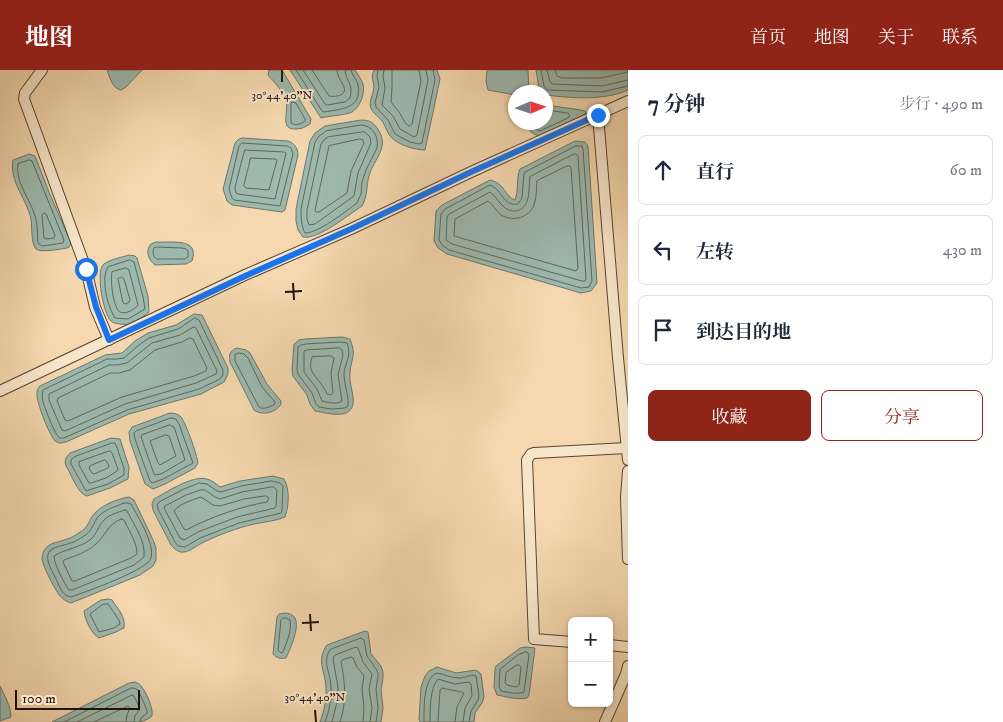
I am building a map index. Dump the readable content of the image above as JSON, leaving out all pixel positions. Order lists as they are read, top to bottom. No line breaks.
{"scale_bar":"100 m","north":"right","page":{"header":"地图","nav":["首页","地图","关于","联系"],"heading":["7 分钟","步行 · 490 m"],"list":[["直行","60 m"],["左转","430 m"],"到达目的地"],"buttons":["收藏","分享"],"map_buttons":["+","−"],"scale":"100 m"},"coordinates":["30°44'40\"N"]}
